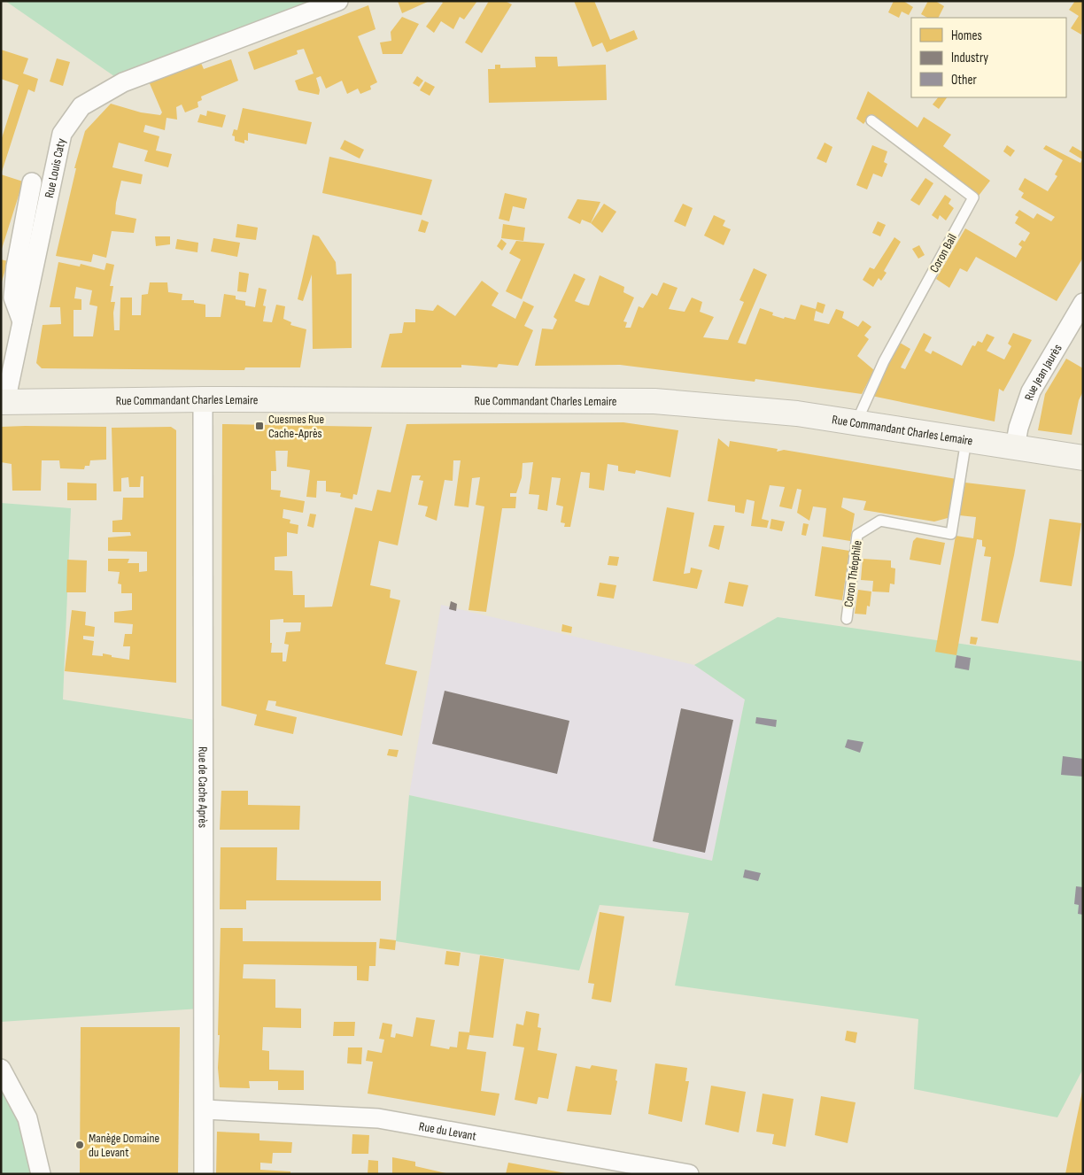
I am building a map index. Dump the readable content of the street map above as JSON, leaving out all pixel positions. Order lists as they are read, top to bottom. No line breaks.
{"streets":{"street":["Rue Louis Caty","Rue Jean Jaurès","Rue Commandant Charles Lemaire","Rue de Cache Après","Rue du Levant"],"lane":["Coron Bail","Coron Théophile"]},"crossings":[["Rue Louis Caty","Rue Commandant Charles Lemaire"],["Coron Bail","Rue Commandant Charles Lemaire"],["Rue Jean Jaurès","Rue Commandant Charles Lemaire"],["Rue Commandant Charles Lemaire","Coron Théophile"],["Rue Commandant Charles Lemaire","Rue de Cache Après"],["Rue de Cache Après","Rue du Levant"]],"places":{"transit":["Cuesmes Rue Cache-Après"],"other":["Manège Domaine du Levant"]},"legend":["Homes","Industry","Other"]}
